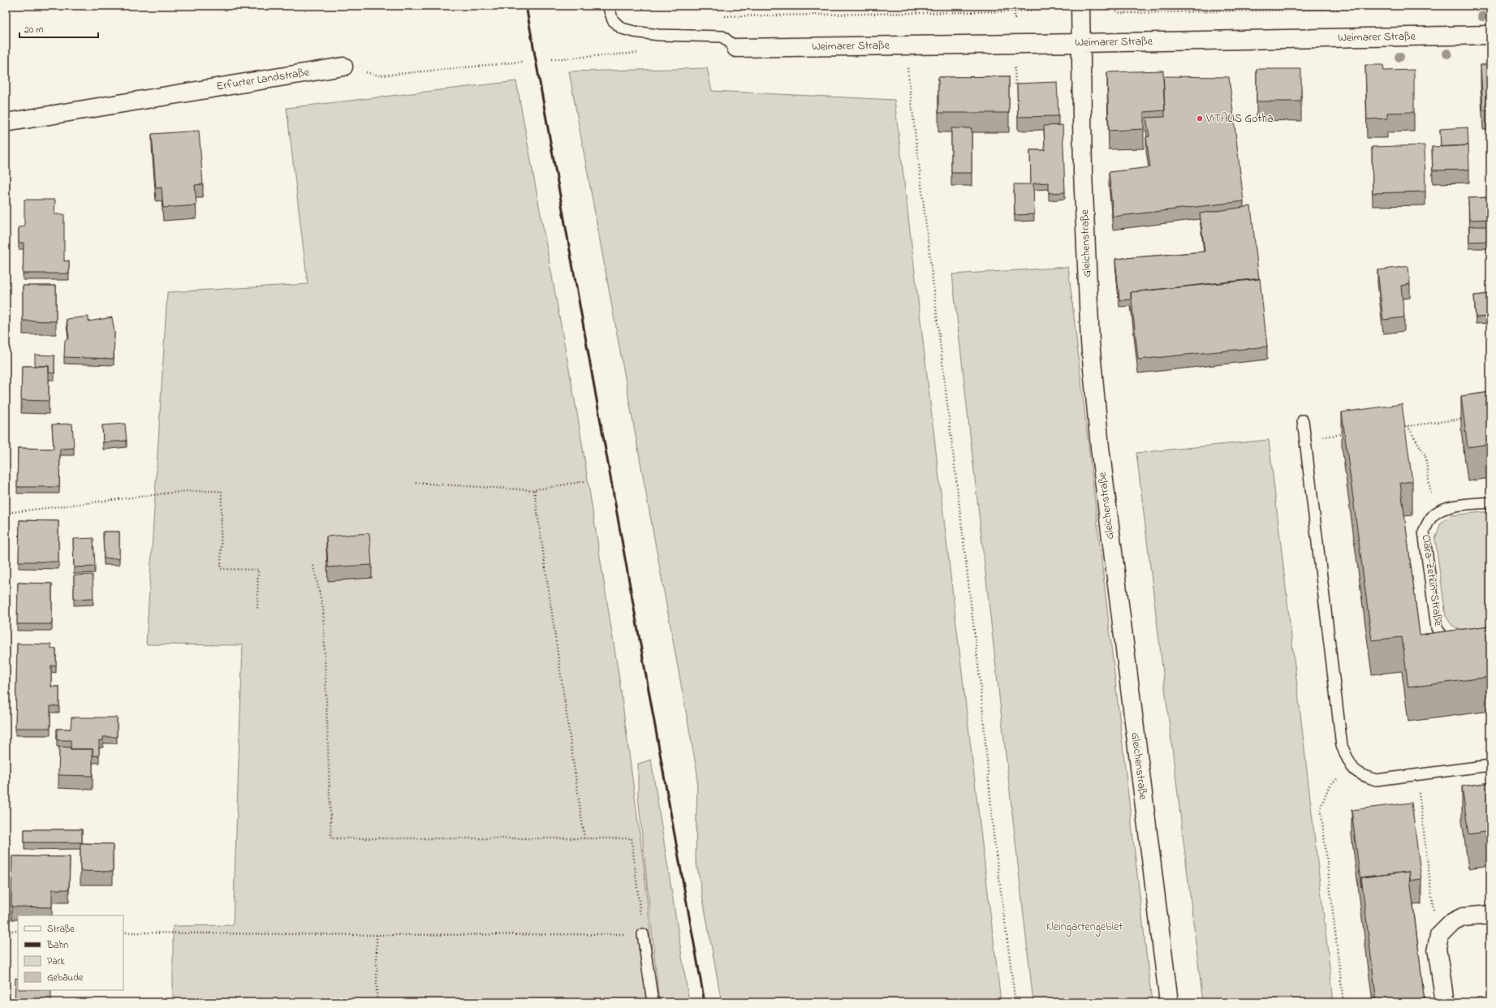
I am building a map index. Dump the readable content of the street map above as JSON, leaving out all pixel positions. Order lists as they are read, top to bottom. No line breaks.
{"streets":{"street":["Weimarer Straße","Erfurter Landstraße","Gleichenstraße"],"lane":["Clara-Zetkin-Straße"]},"crossings":[["Weimarer Straße","Gleichenstraße"]],"parks":["Kleingartengebiet"],"places":["VITALIS Gotha"],"legend":["Straße","Bahn","Park","Gebäude"],"scale_bar":"20 m"}
